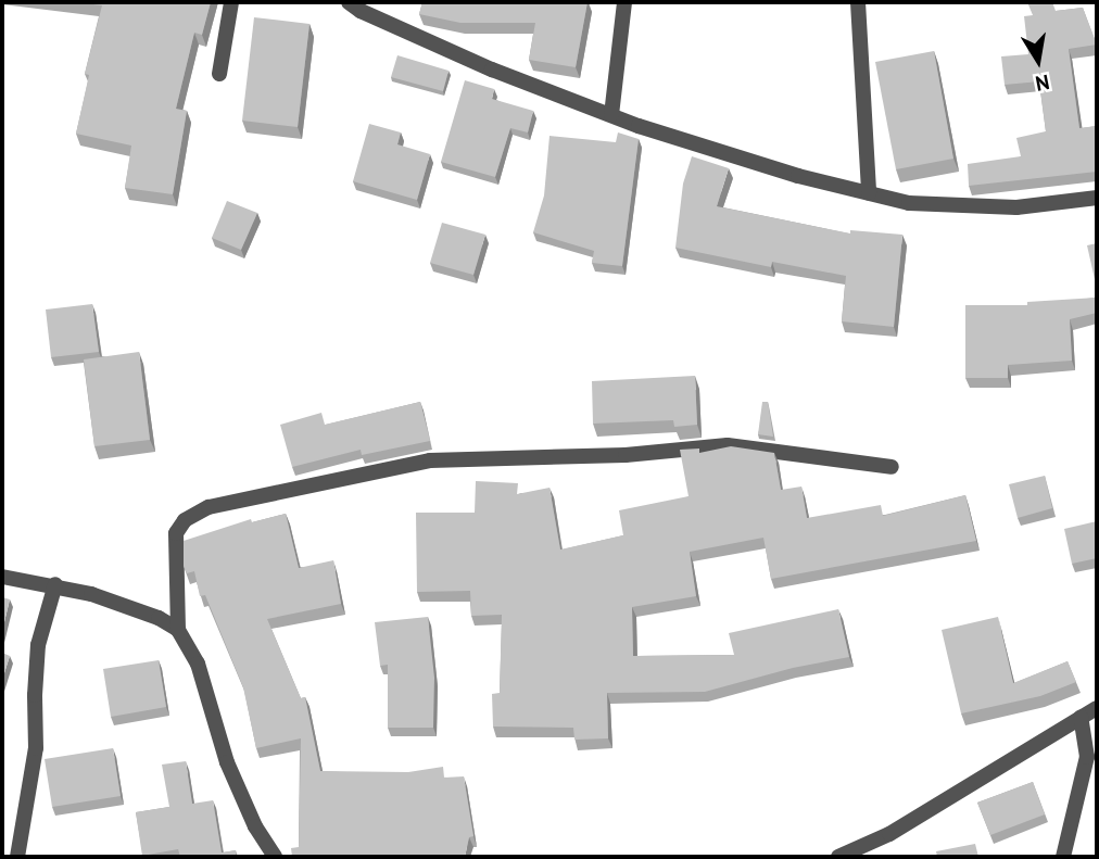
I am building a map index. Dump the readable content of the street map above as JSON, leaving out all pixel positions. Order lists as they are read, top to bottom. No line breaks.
{"north":"bottom"}
